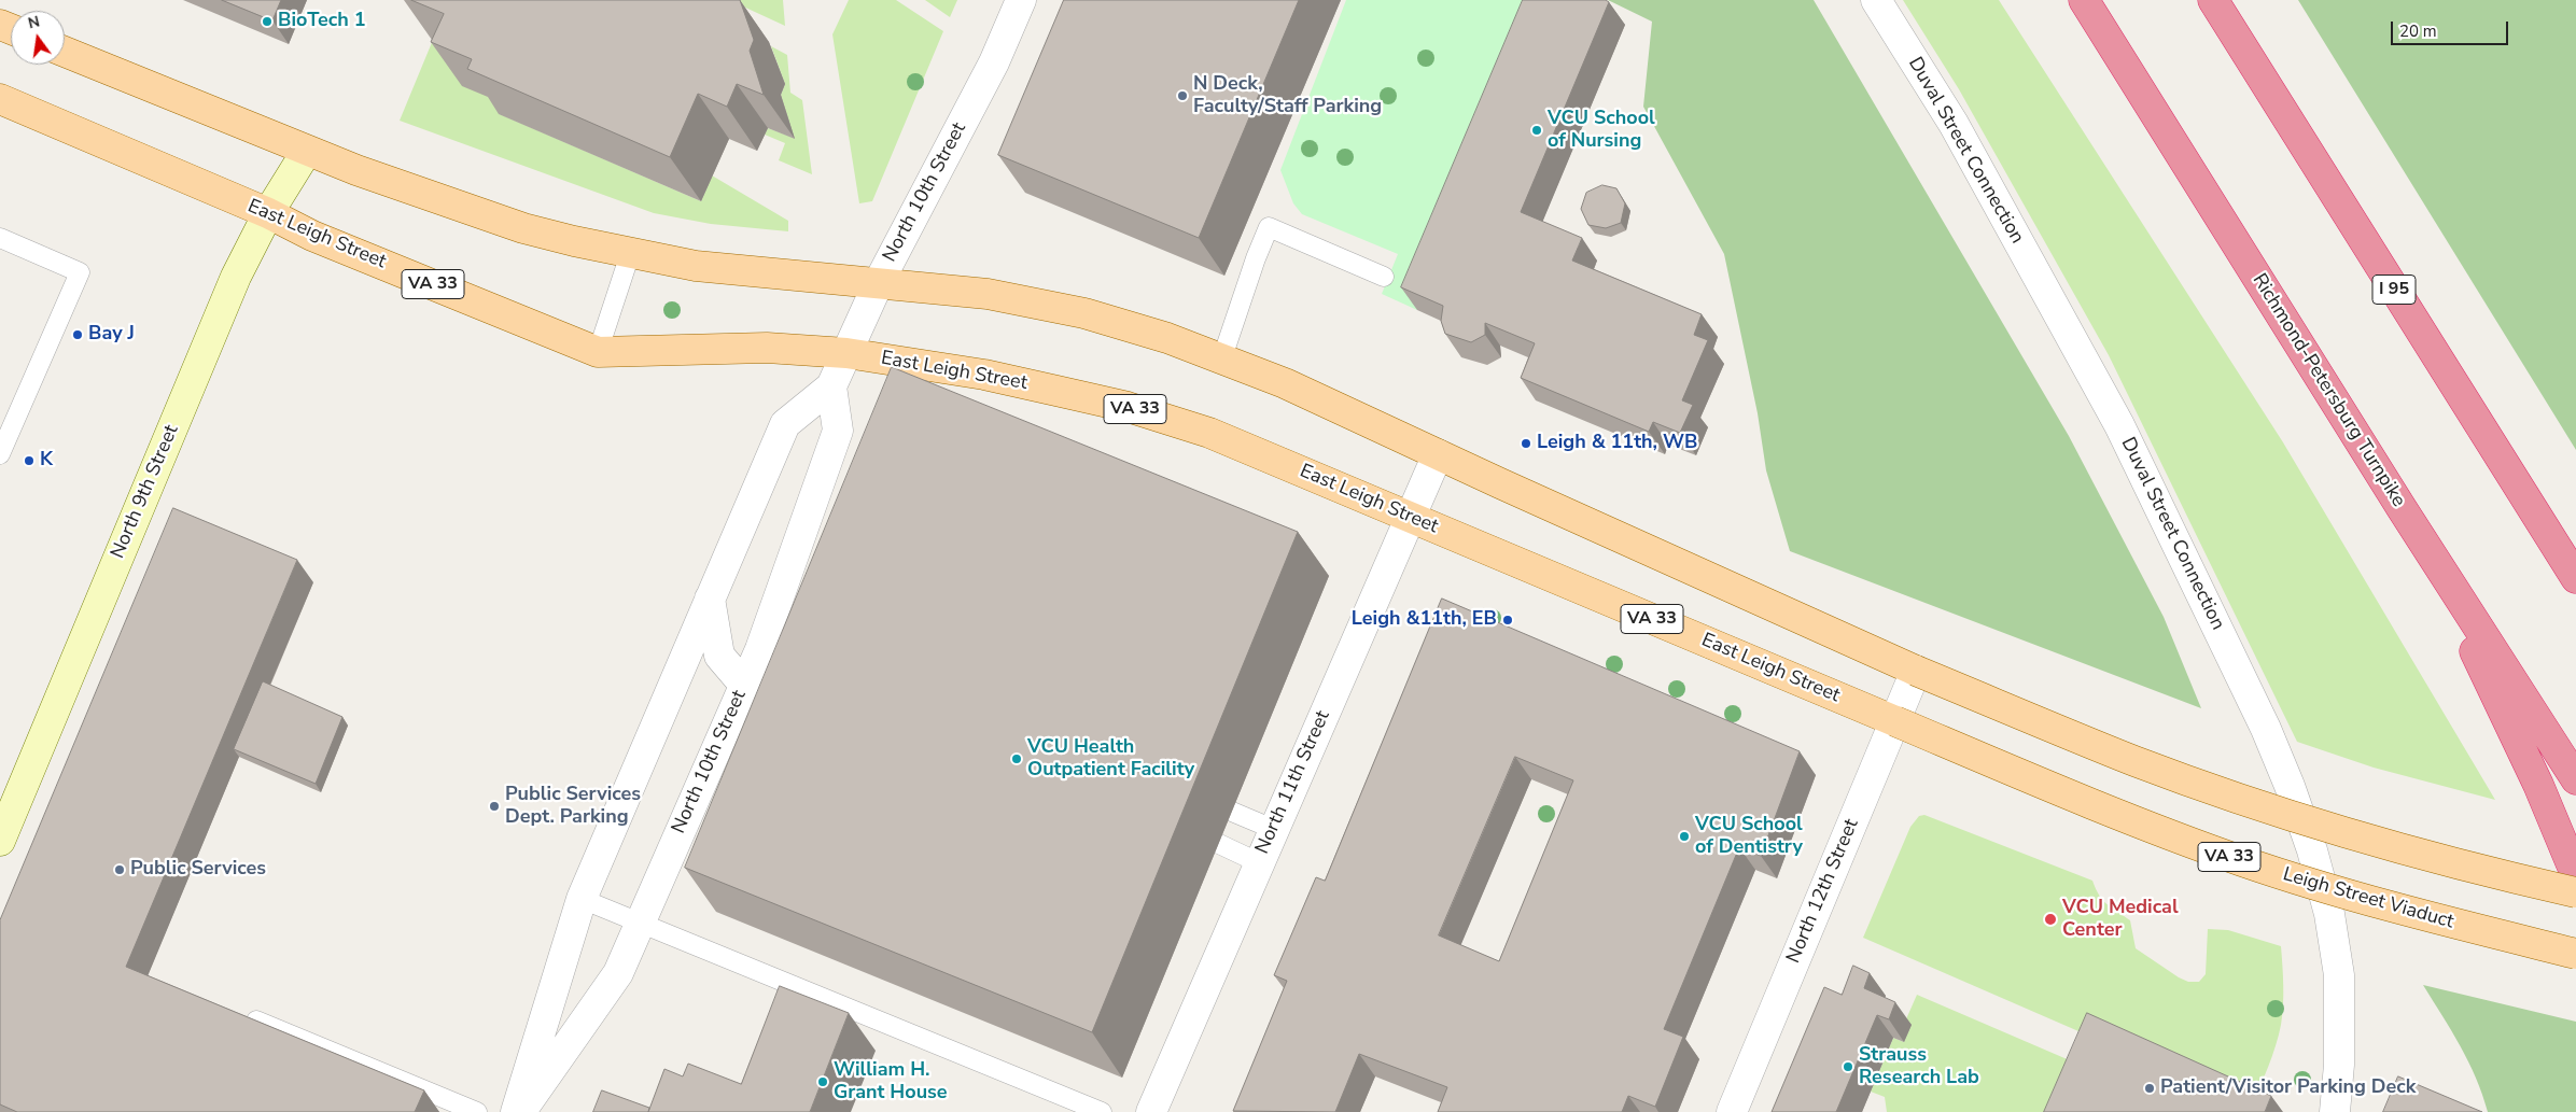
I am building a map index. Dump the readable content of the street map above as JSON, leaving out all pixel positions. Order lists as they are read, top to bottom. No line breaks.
{"streets":{"highway":["I 95","Richmond-Petersburg Turnpike"],"main road":["East Leigh Street","VA 33","North 9th Street","Leigh Street Viaduct"],"street":["Duval Street Connection","North 10th Street","North 11th Street","North 12th Street"]},"crossings":[["North 10th Street","East Leigh Street"],["East Leigh Street","North 9th Street"],["East Leigh Street","North 11th Street"],["East Leigh Street","North 12th Street"],["East Leigh Street","Leigh Street Viaduct"],["North 12th Street","Leigh Street Viaduct"]],"places":["BioTech 1","N Deck, Faculty/Staff Parking","VCU School of Nursing","Bay J","Leigh & 11th, WB","K","Leigh &11th, EB","VCU Health Outpatient Facility","Public Services Dept. Parking","VCU School of Dentistry","Public Services","VCU Medical Center","Strauss Research Lab","William H. Grant House","Patient/Visitor Parking Deck"],"scale_bar":"20 m","north":"top"}
